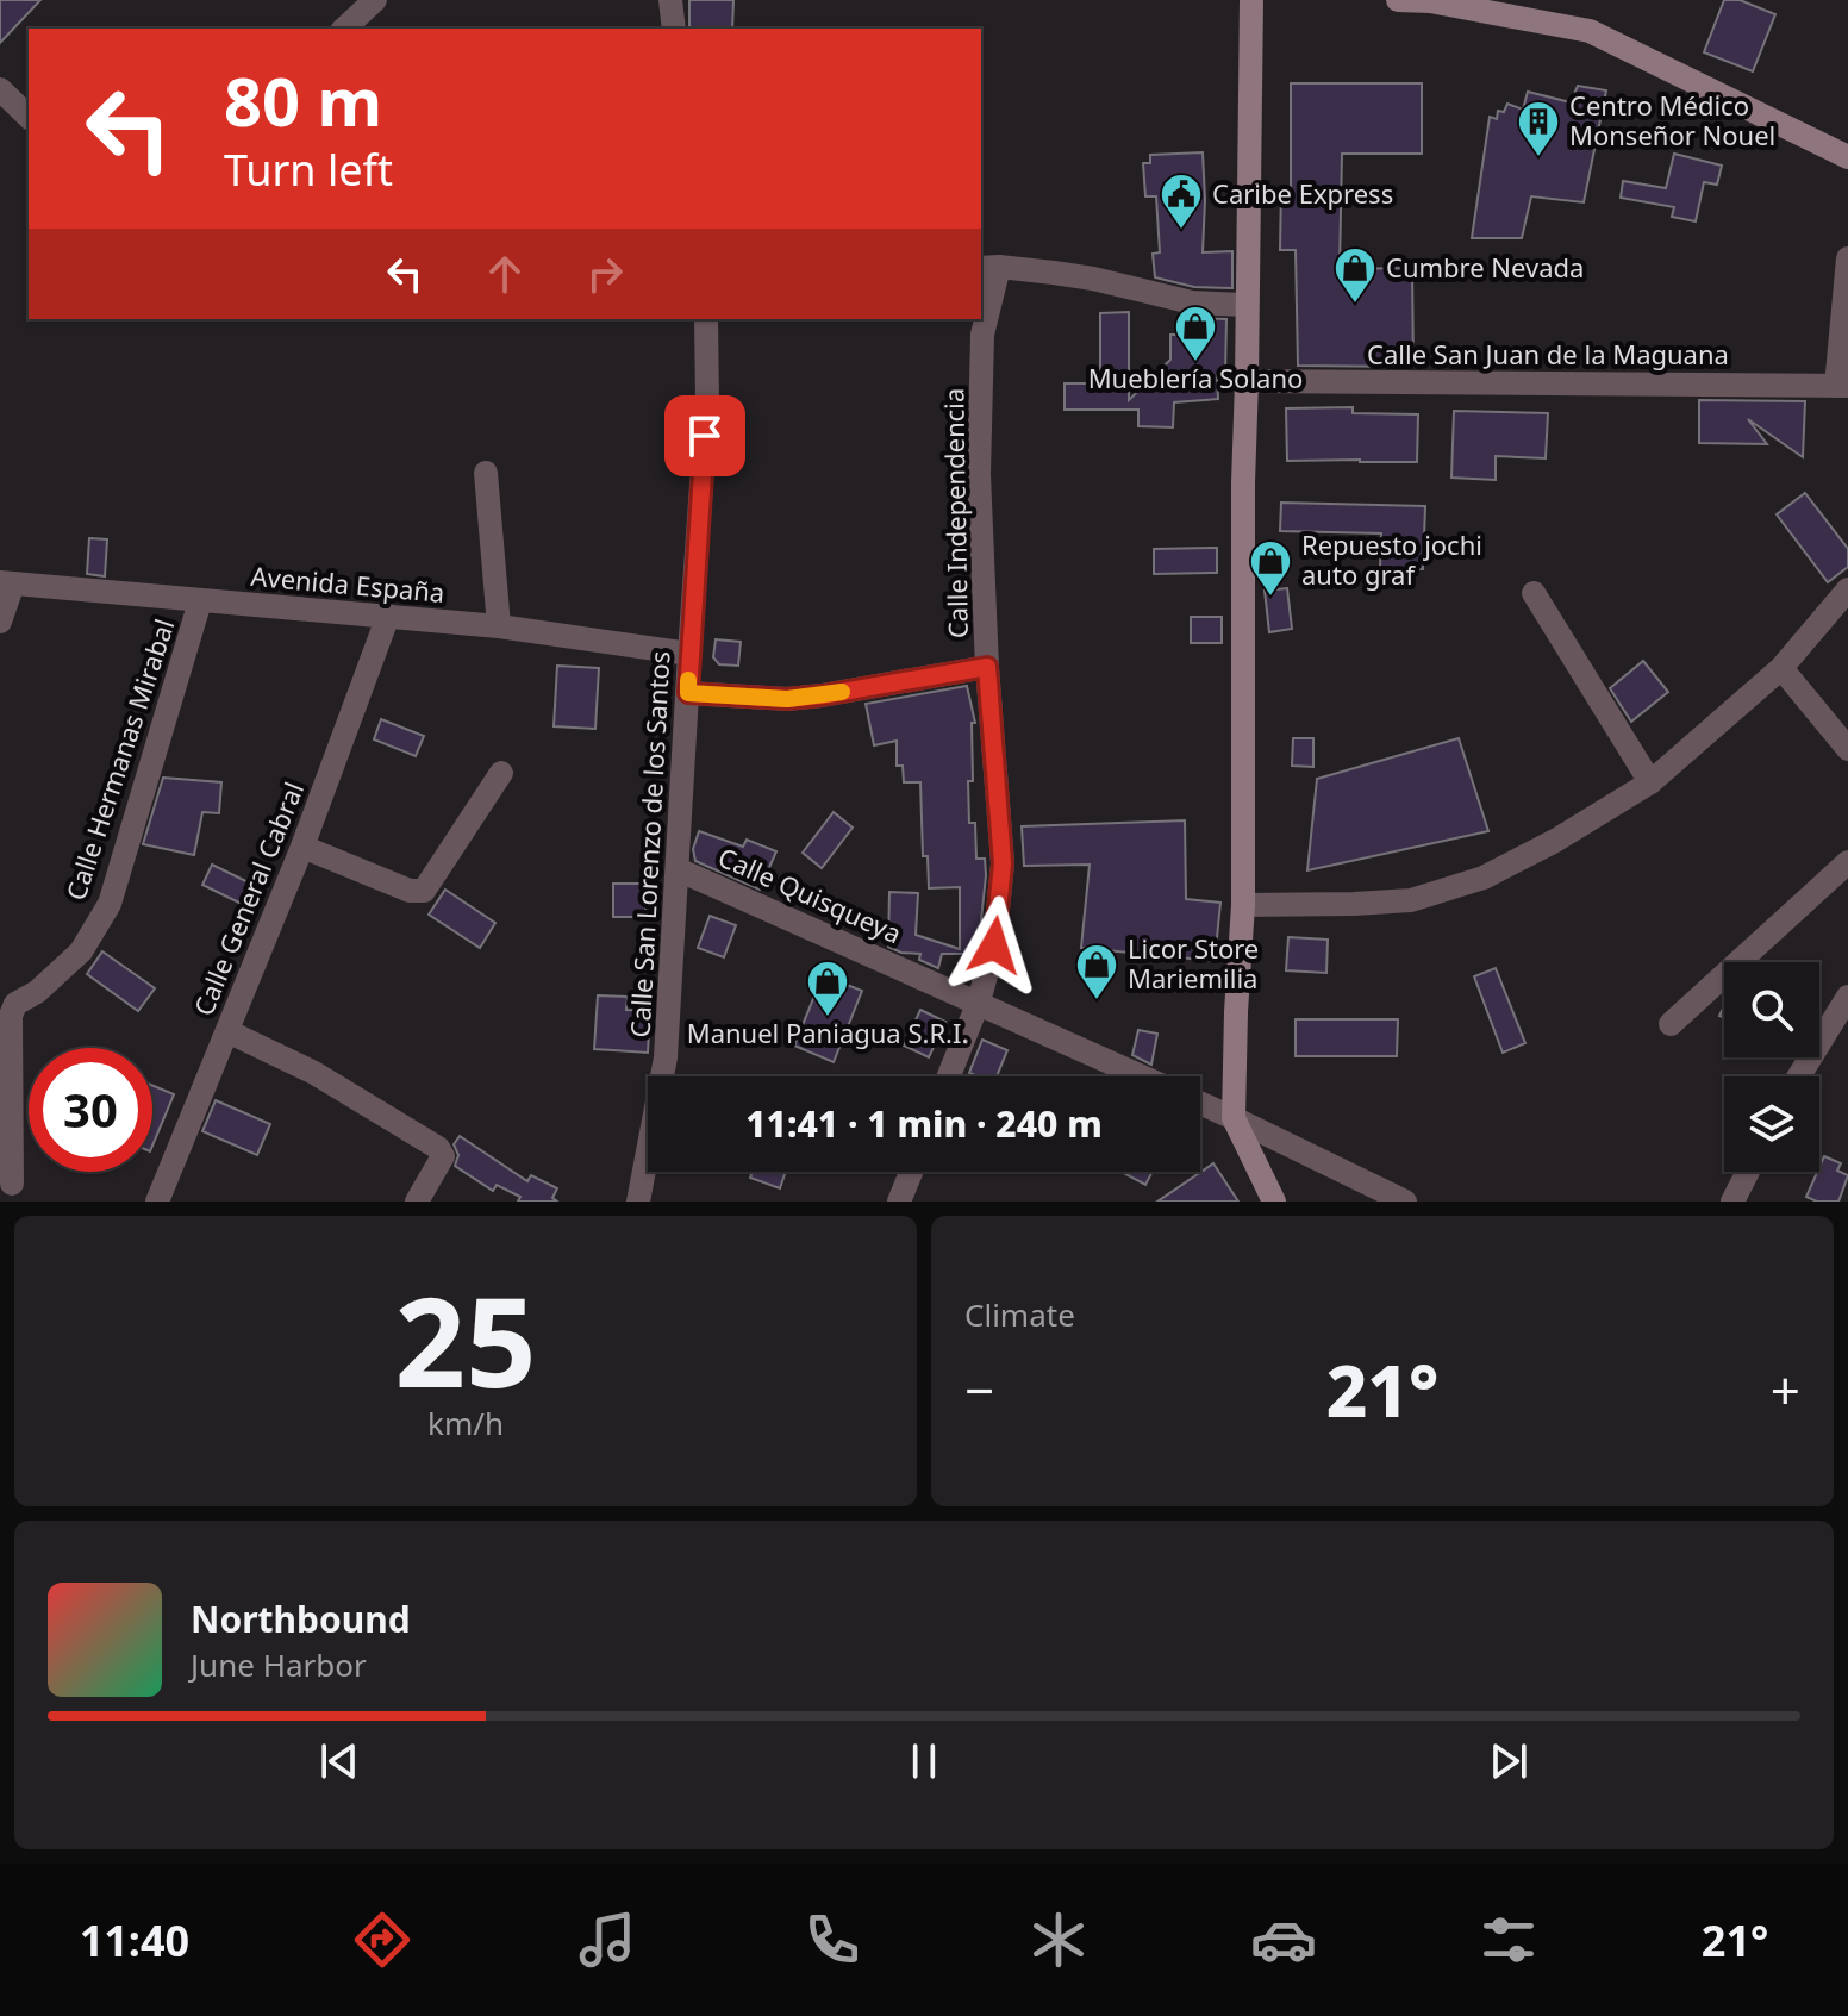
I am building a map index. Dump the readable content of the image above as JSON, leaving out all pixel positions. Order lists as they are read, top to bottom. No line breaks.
{"streets":{"street":["Calle San Juan de la Maguana","Calle Independencia","Avenida España","Calle Hermanas Mirabal","Calle San Lorenzo de los Santos","Calle Quisqueya","Calle General Cabral"]},"crossings":[["Calle Independencia","Calle Quisqueya"],["Avenida España","Calle Hermanas Mirabal"],["Avenida España","Calle San Lorenzo de los Santos"],["Avenida España","Calle General Cabral"],["Calle San Lorenzo de los Santos","Calle Quisqueya"]],"places":{"building":["Centro Médico Monseñor Nouel"],"public building":["Caribe Express"],"shop":["Cumbre Nevada","Mueblería Solano","Repuesto jochi auto graf","Licor Store Mariemilia","Manuel Paniagua S.R.I."]},"page":{"turn":["80 m","Turn left"],"limit":"30","trip":"11:41 · 1 min · 240 m","tile":[["25","km/h"],"Climate"],"heat":["−","21°","+"],"song":["Northbound","June Harbor"],"tabs":["11:40","21°"]}}
